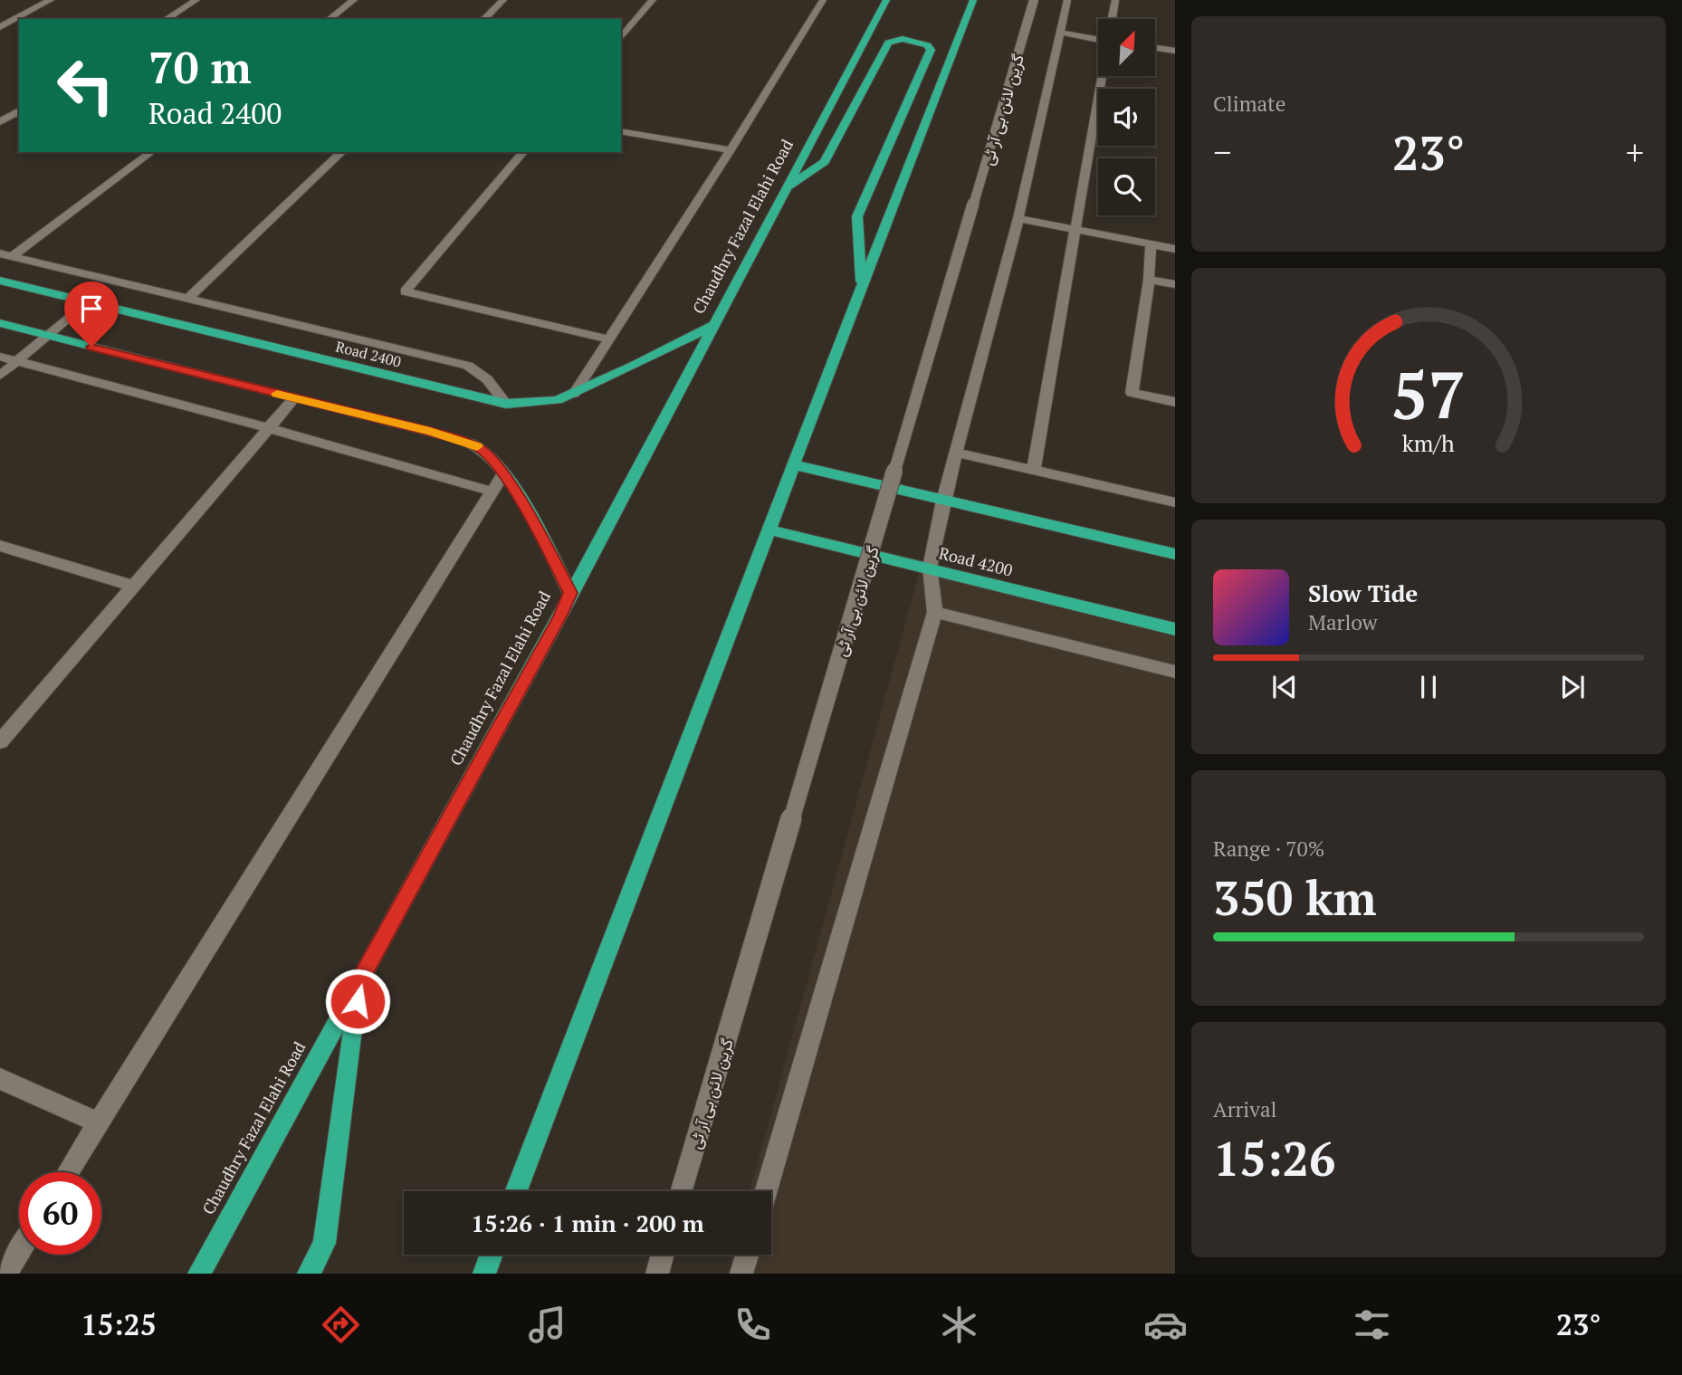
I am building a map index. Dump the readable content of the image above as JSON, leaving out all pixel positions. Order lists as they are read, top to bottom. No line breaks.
{"streets":{"main road":["Chaudhry Fazal Elahi Road","Road 2400","Road 4200"],"street":["گرین لائن بی آر ٹی"]},"crossings":[["Chaudhry Fazal Elahi Road","Road 2400"]],"north":"top right","page":{"tile":["Climate",["Range · 70%","350 km"],["Arrival","15:26"]],"turn":["70 m","Road 2400"],"heat":["−","23°","+"],"song":["Slow Tide","Marlow"],"limit":"60","trip":"15:26 · 1 min · 200 m","tabs":["15:25","23°"],"gauge":["57","km/h"]}}
